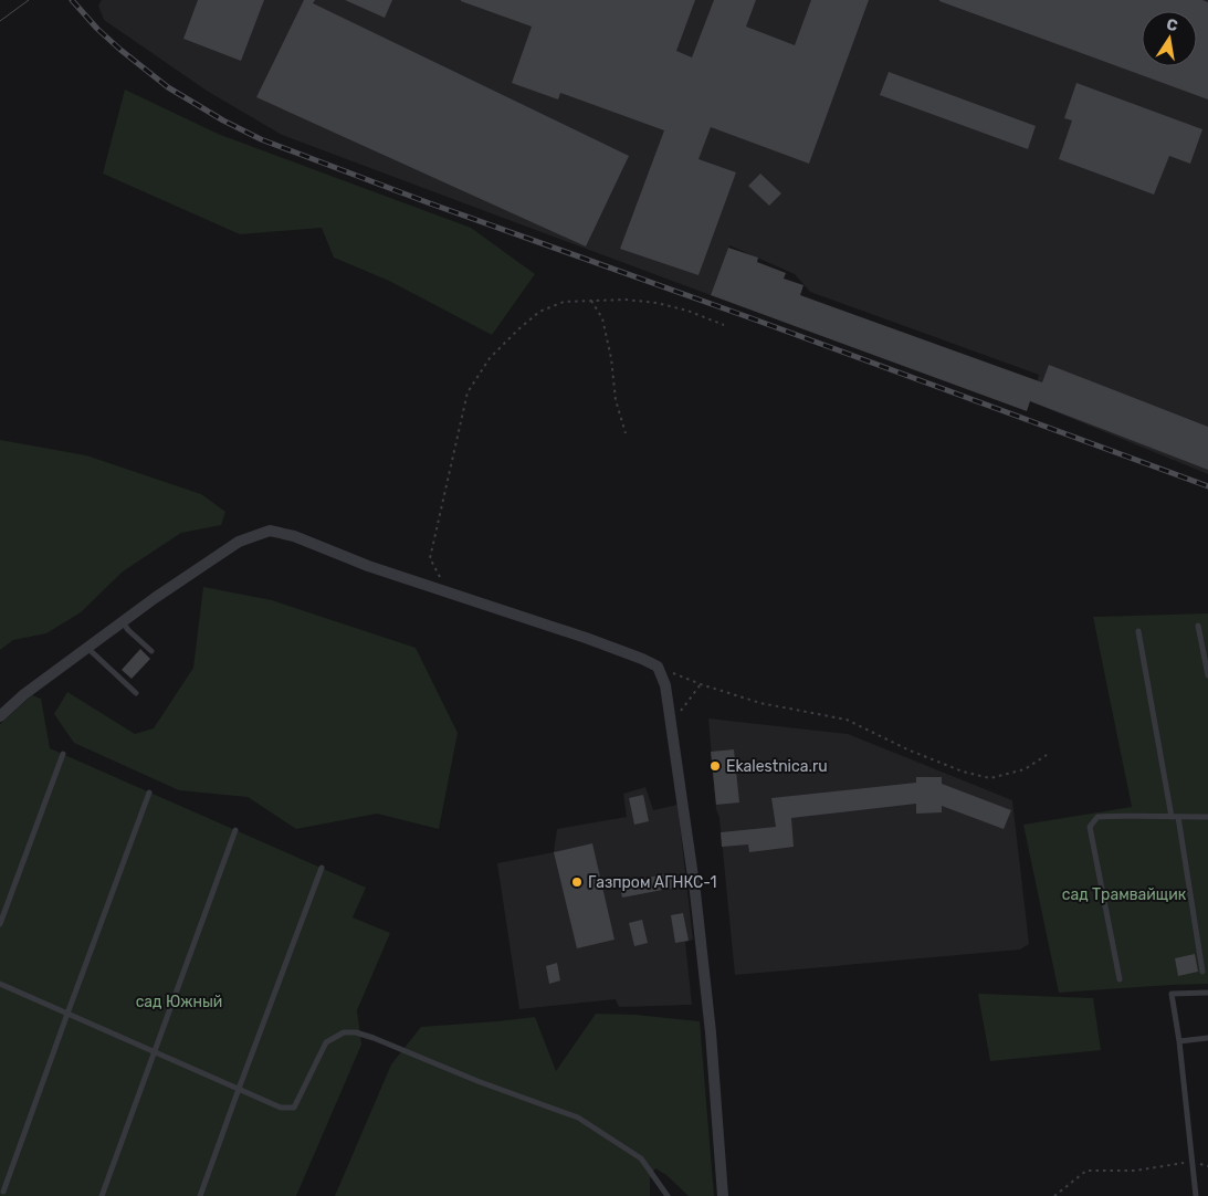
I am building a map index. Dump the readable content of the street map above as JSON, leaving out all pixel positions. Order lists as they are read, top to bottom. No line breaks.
{"parks":["сад Трамвайщик","сад Южный"],"places":["Ekalestnica.ru","Газпром АГНКС-1"],"north":"top"}
